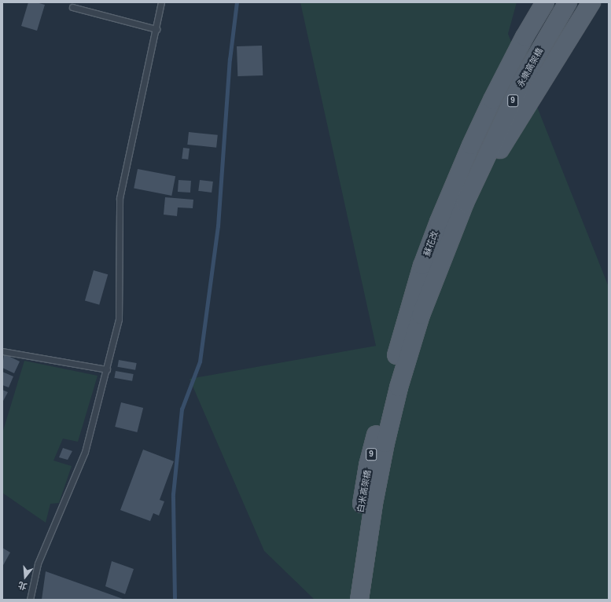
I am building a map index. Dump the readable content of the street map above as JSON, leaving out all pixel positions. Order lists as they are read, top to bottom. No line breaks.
{"streets":{"main road":["永樂高架橋","9","蘇花改","白米高架橋"]},"crossings":[["永樂高架橋","蘇花改"],["蘇花改","白米高架橋"]],"north":"bottom"}
